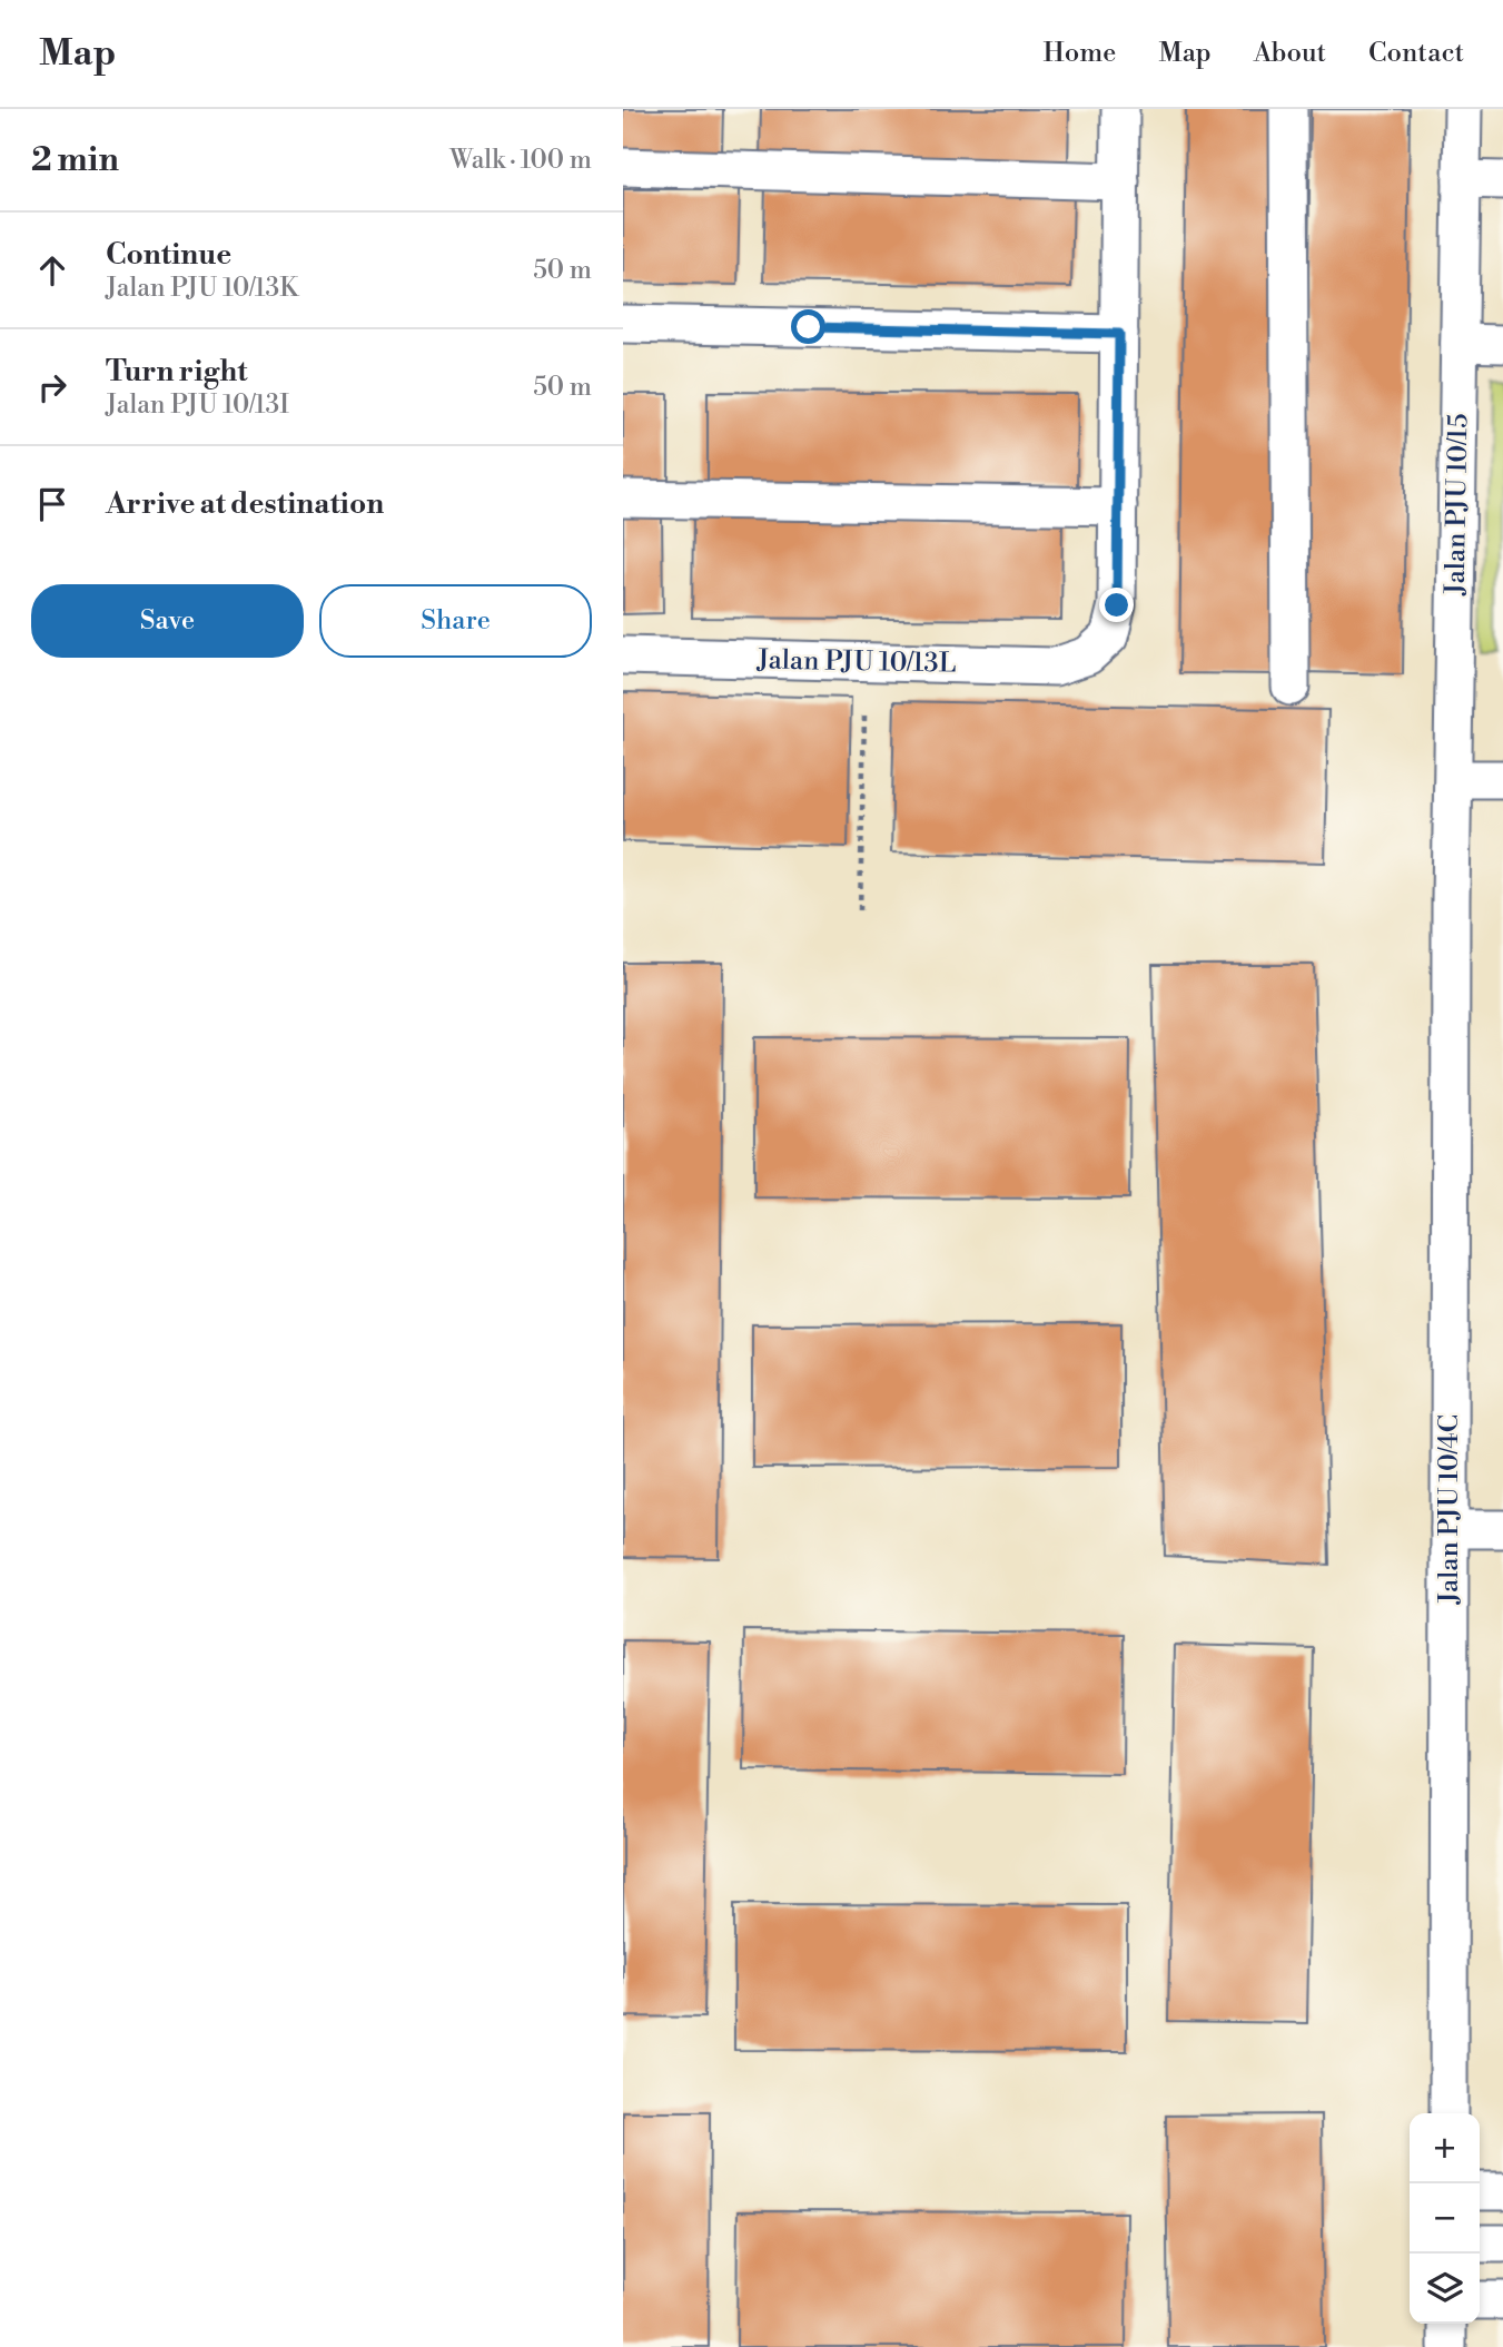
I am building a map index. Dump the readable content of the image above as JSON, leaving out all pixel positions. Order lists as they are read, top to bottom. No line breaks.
{"streets":{"street":["Jalan PJU 10/15","Jalan PJU 10/13L","Jalan PJU 10/4C"]},"crossings":[["Jalan PJU 10/15","Jalan PJU 10/4C"]],"page":{"header":"Map","nav":["Home","Map","About","Contact"],"heading":["2 min","Walk · 100 m"],"list":[["Continue","Jalan PJU 10/13K","50 m"],["Turn right","Jalan PJU 10/13I","50 m"],"Arrive at destination"],"buttons":["Save","Share"],"map_buttons":["+","−"]}}
